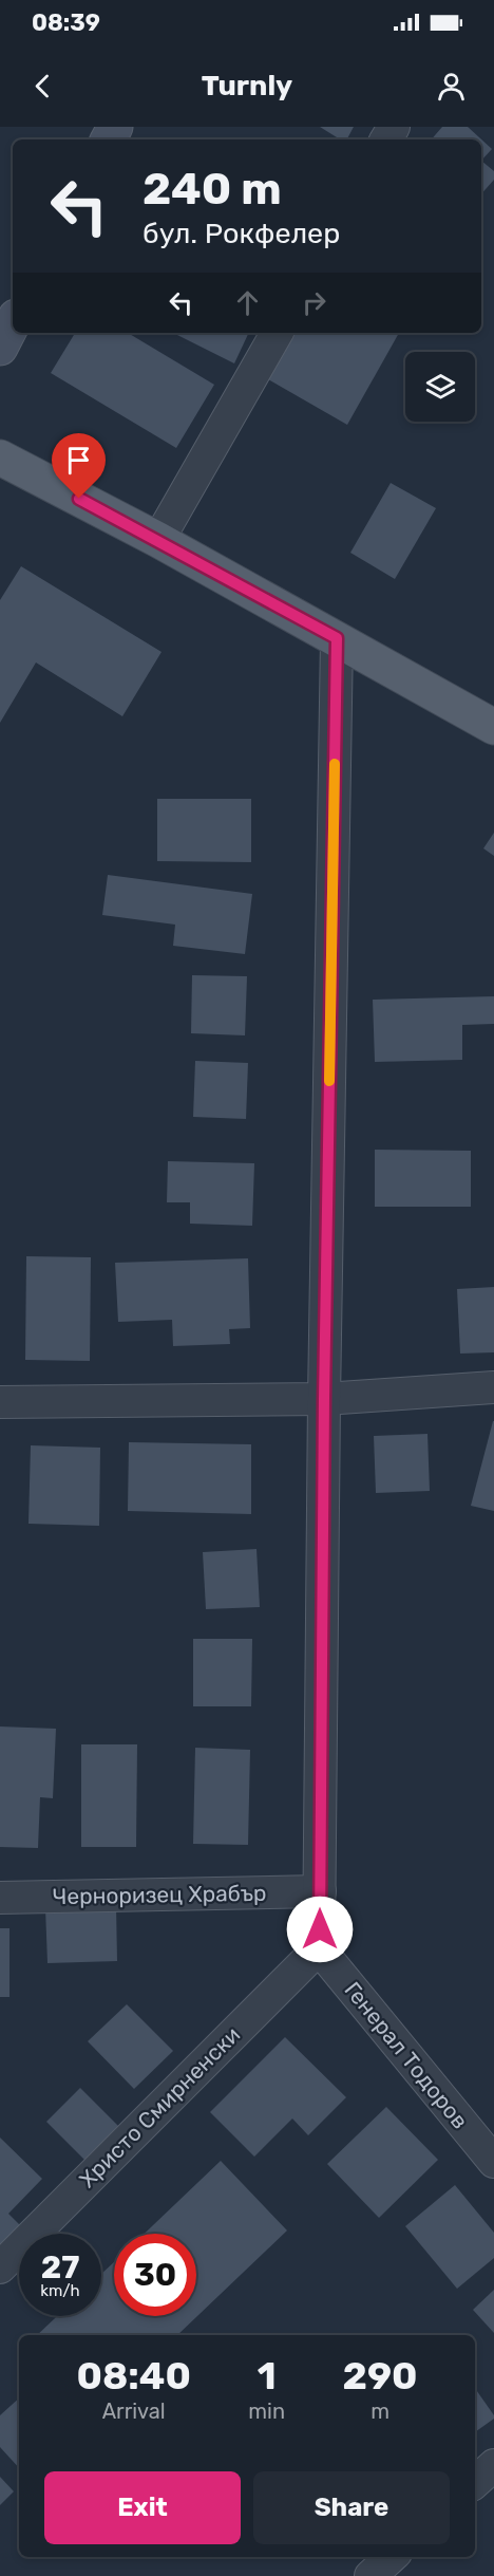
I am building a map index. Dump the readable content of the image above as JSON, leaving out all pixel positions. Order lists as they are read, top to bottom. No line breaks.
{"streets":{"street":["Черноризец Храбър","Генерал Тодоров","Христо Смирненски"]},"crossings":[["Генерал Тодоров","Христо Смирненски"]],"page":{"status":"08:39","header":"Turnly","turn":["240 m","бул. Рокфелер"],"speed":"27 km/h","limit":"30","eta":["08:40","Arrival","1","min","290","m"],"buttons":["Exit","Share"]}}
